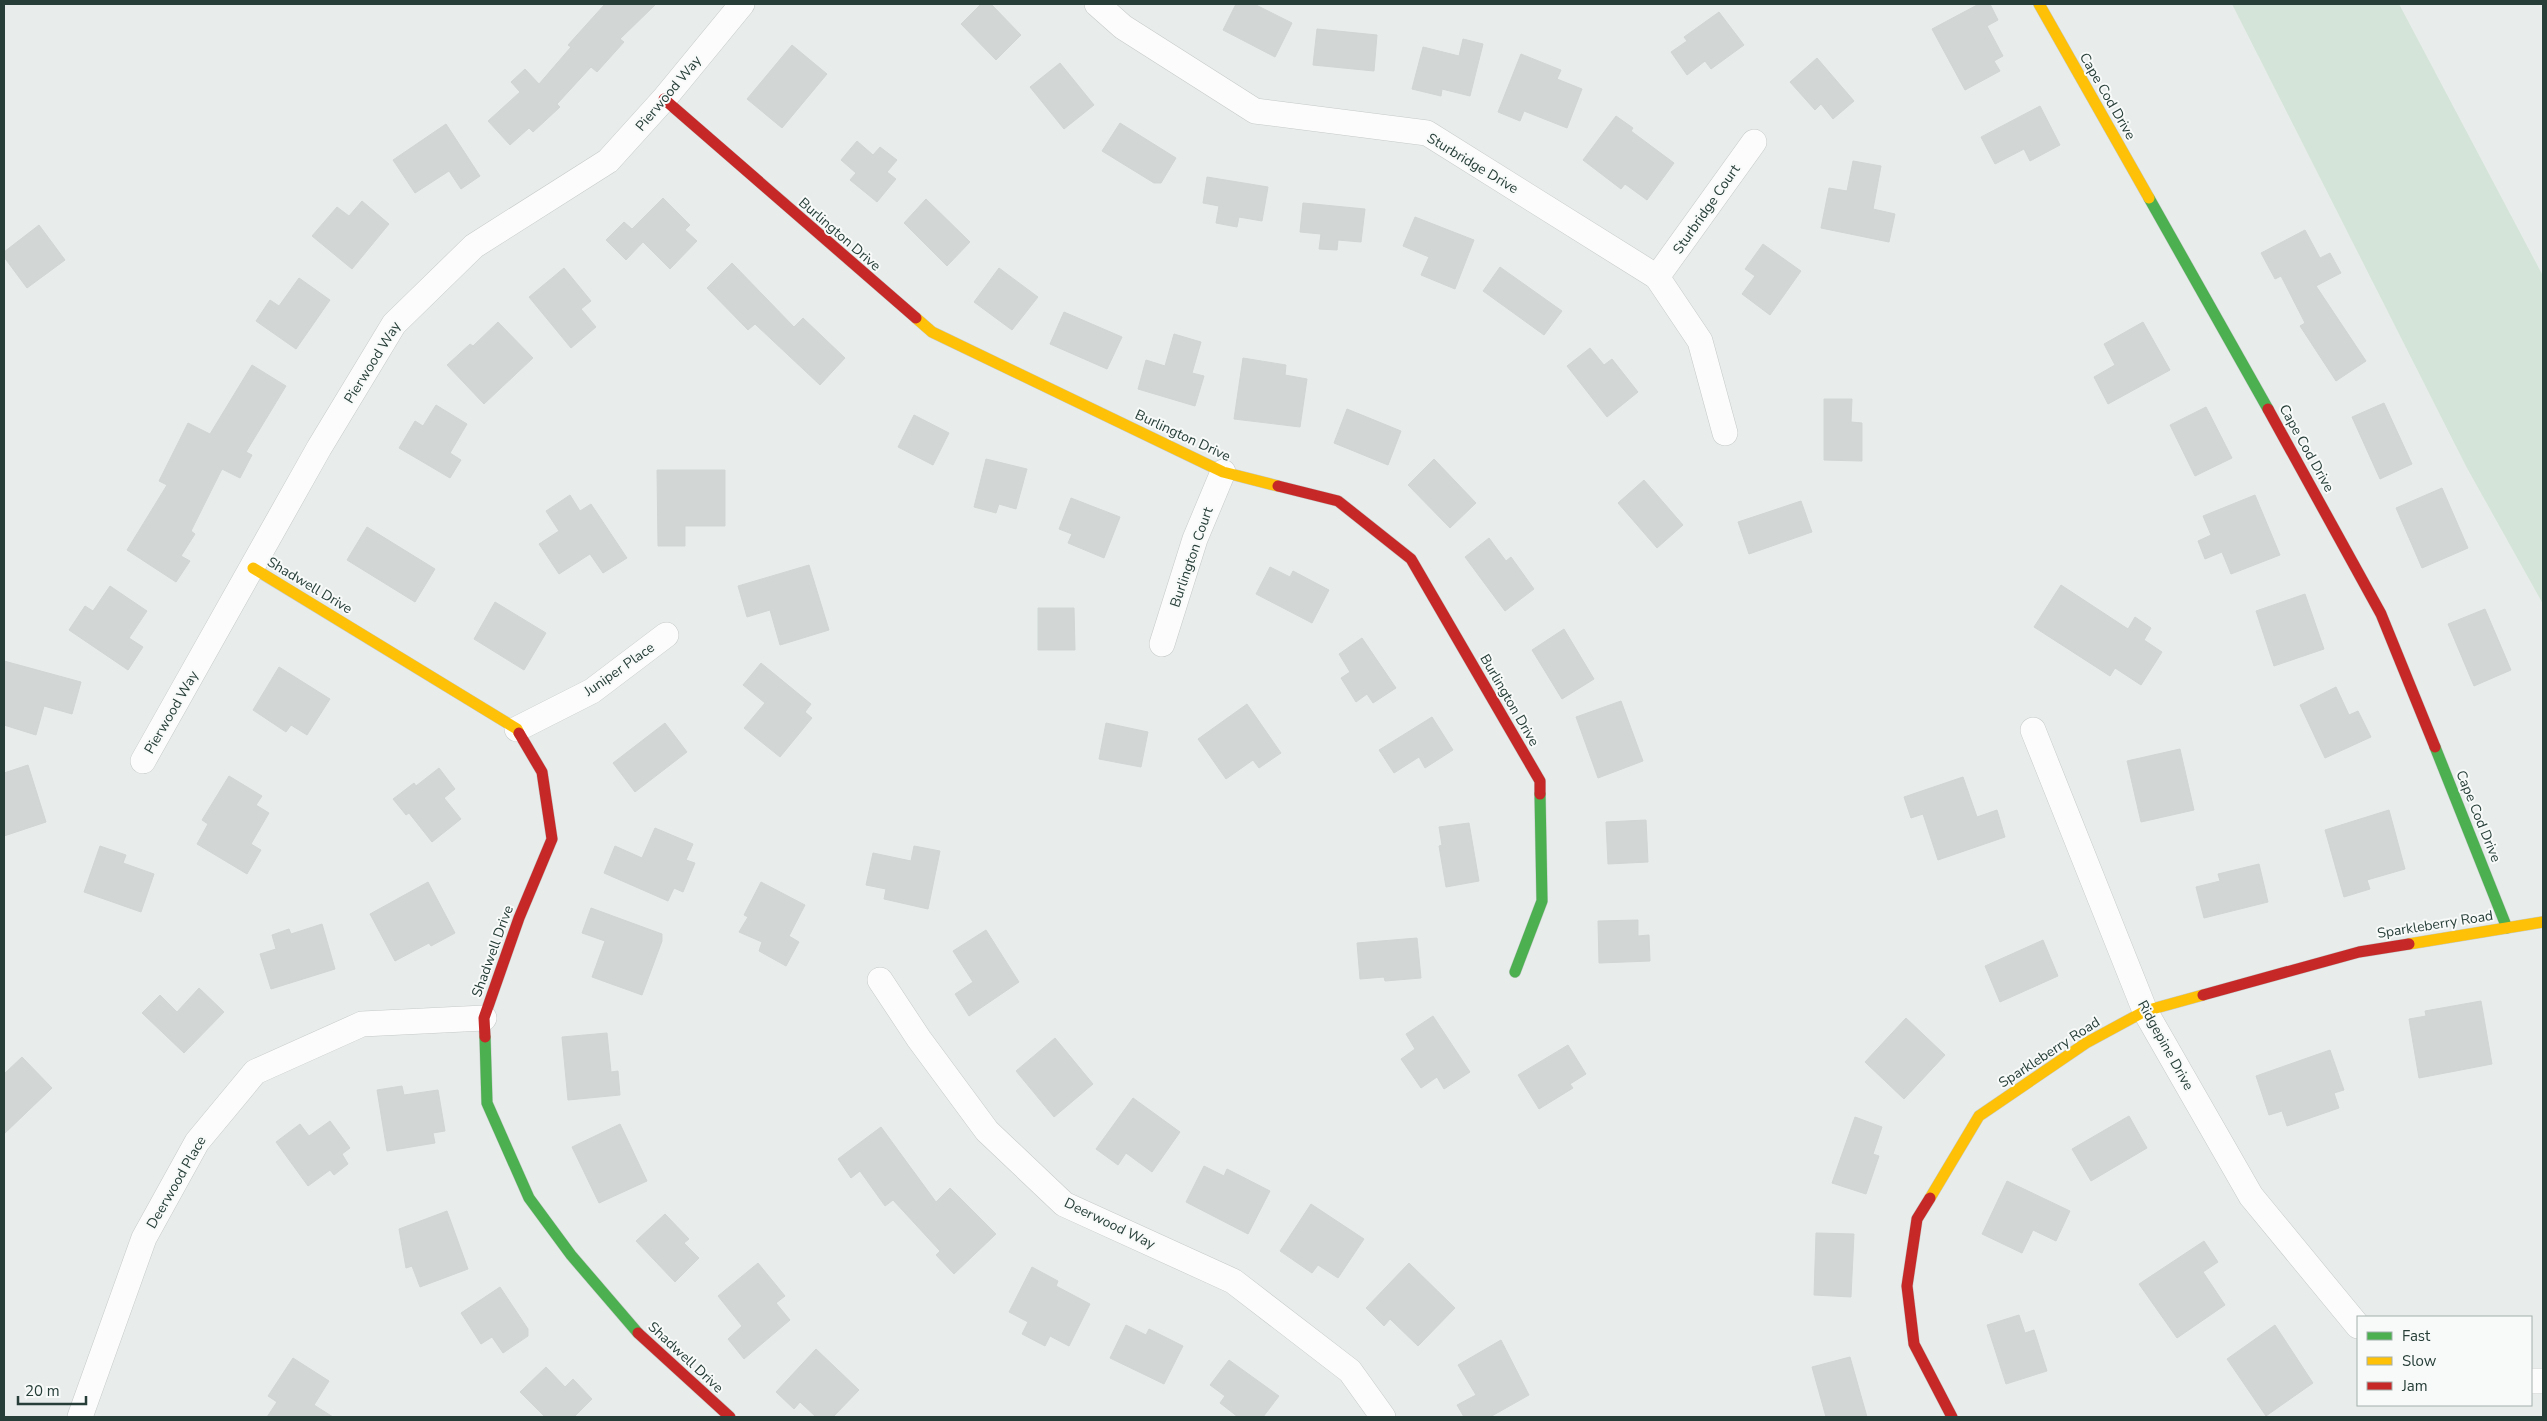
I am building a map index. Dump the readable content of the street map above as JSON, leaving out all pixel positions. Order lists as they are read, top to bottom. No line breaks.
{"streets":{"street":["Pierwood Way","Cape Cod Drive","Sturbridge Drive","Sturbridge Court","Burlington Drive","Burlington Court","Shadwell Drive","Juniper Place","Sparkleberry Road","Ridgepine Drive","Deerwood Place","Deerwood Way"]},"crossings":[["Pierwood Way","Burlington Drive"],["Pierwood Way","Shadwell Drive"],["Cape Cod Drive","Sparkleberry Road"],["Sturbridge Drive","Sturbridge Court"],["Burlington Drive","Burlington Court"],["Shadwell Drive","Juniper Place"],["Shadwell Drive","Deerwood Place"],["Sparkleberry Road","Ridgepine Drive"]],"legend":["Fast","Slow","Jam"],"scale_bar":"20 m"}
